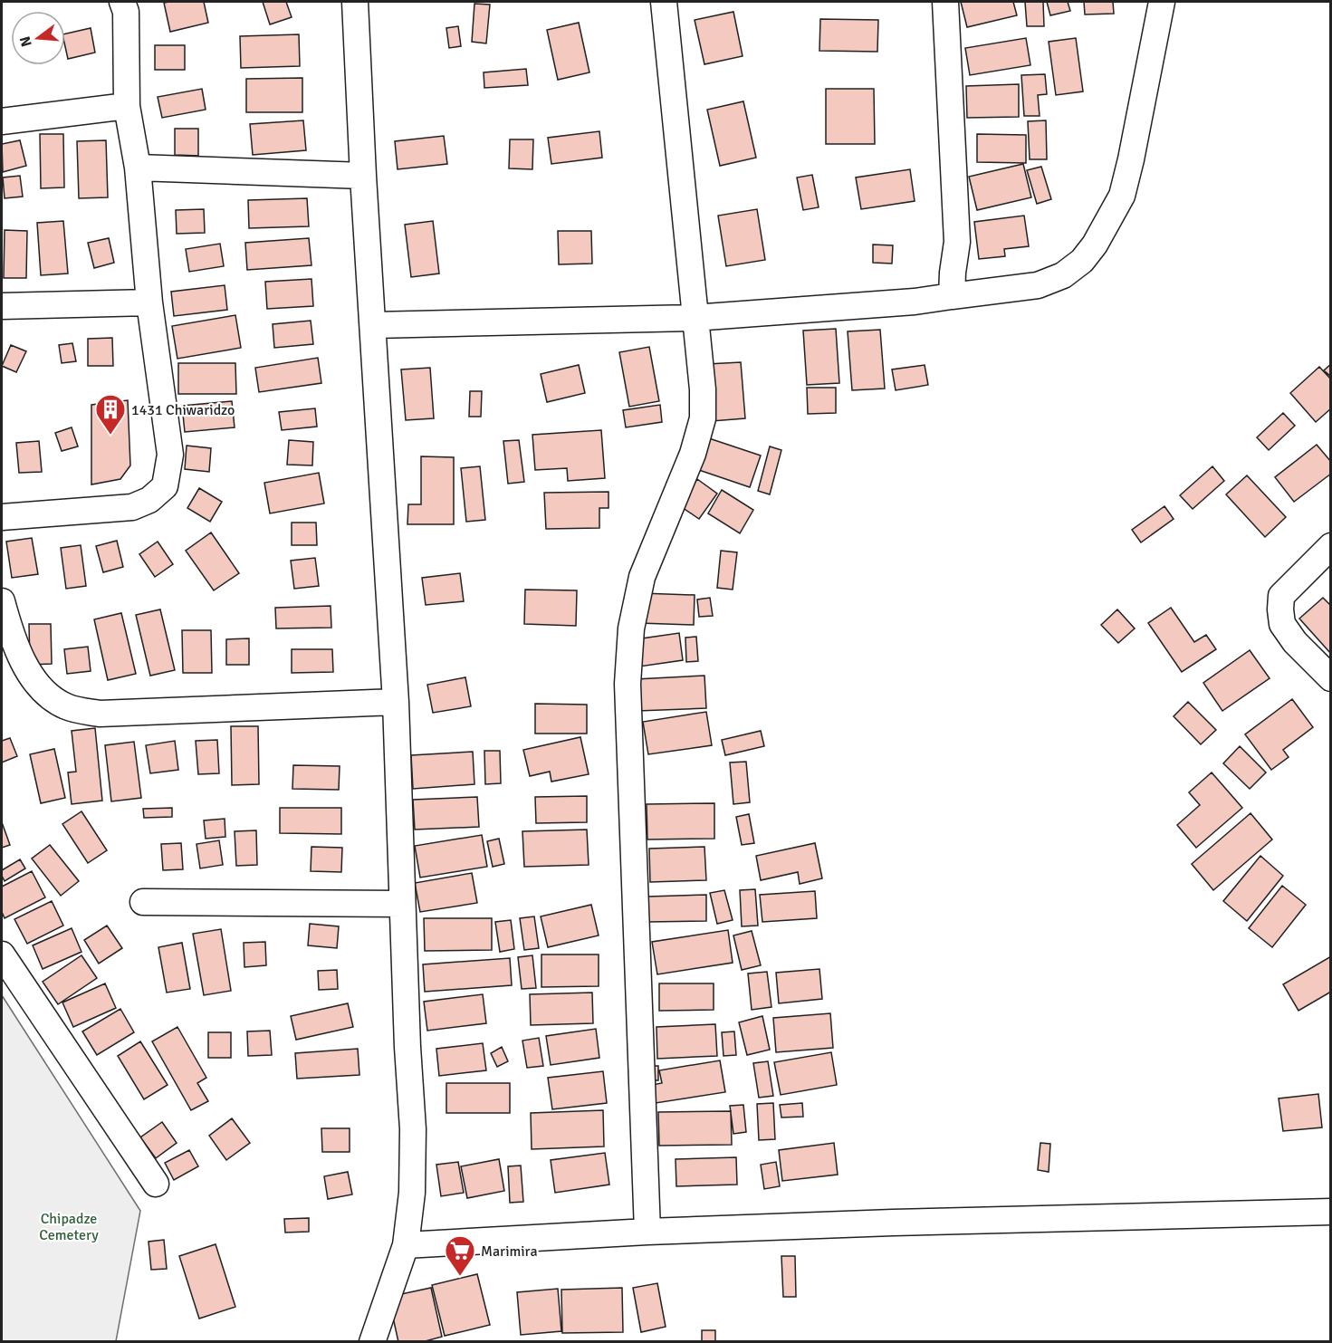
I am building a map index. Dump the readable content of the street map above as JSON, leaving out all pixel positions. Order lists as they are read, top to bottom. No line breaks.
{"parks":["Chipadze Cemetery"],"places":{"building":["1431 Chiwaridzo"],"supermarket":["Marimira"]},"north":"left"}
